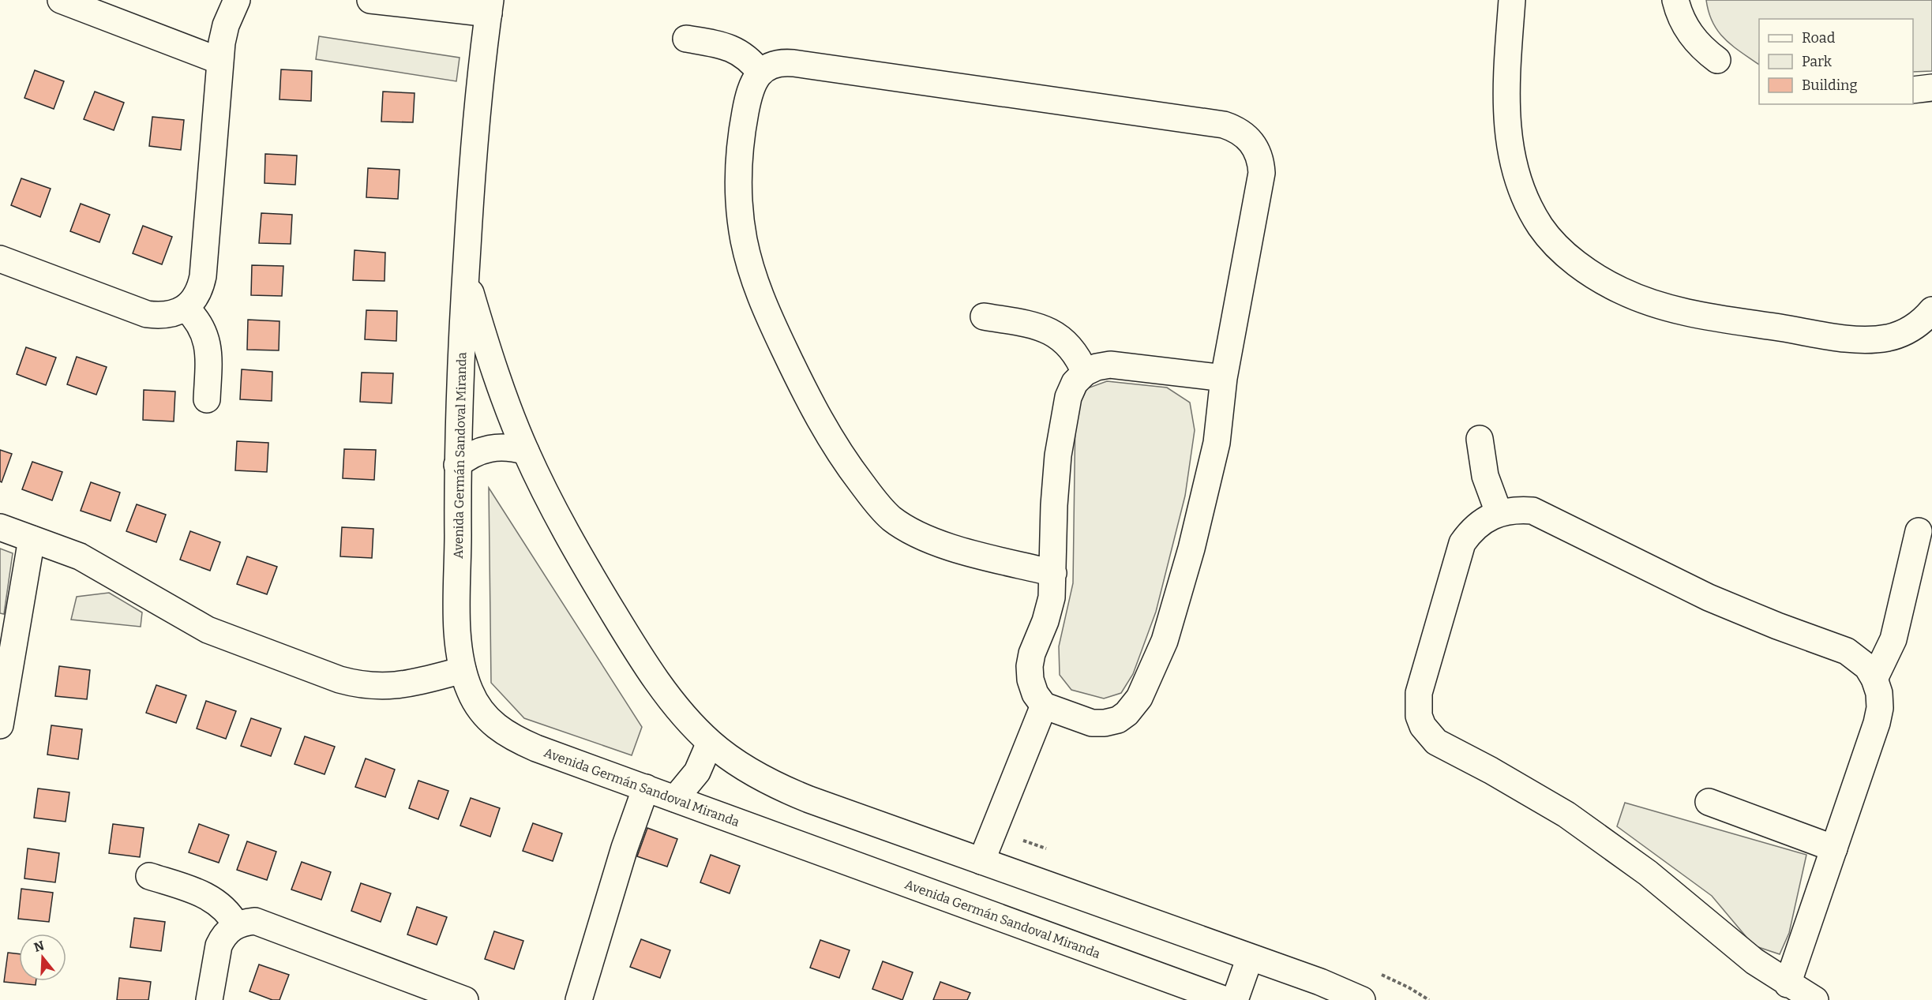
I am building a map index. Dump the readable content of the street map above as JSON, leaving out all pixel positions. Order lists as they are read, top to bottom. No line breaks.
{"streets":{"street":["Avenida Germán Sandoval Miranda"]},"legend":["Road","Park","Building"],"north":"top"}
